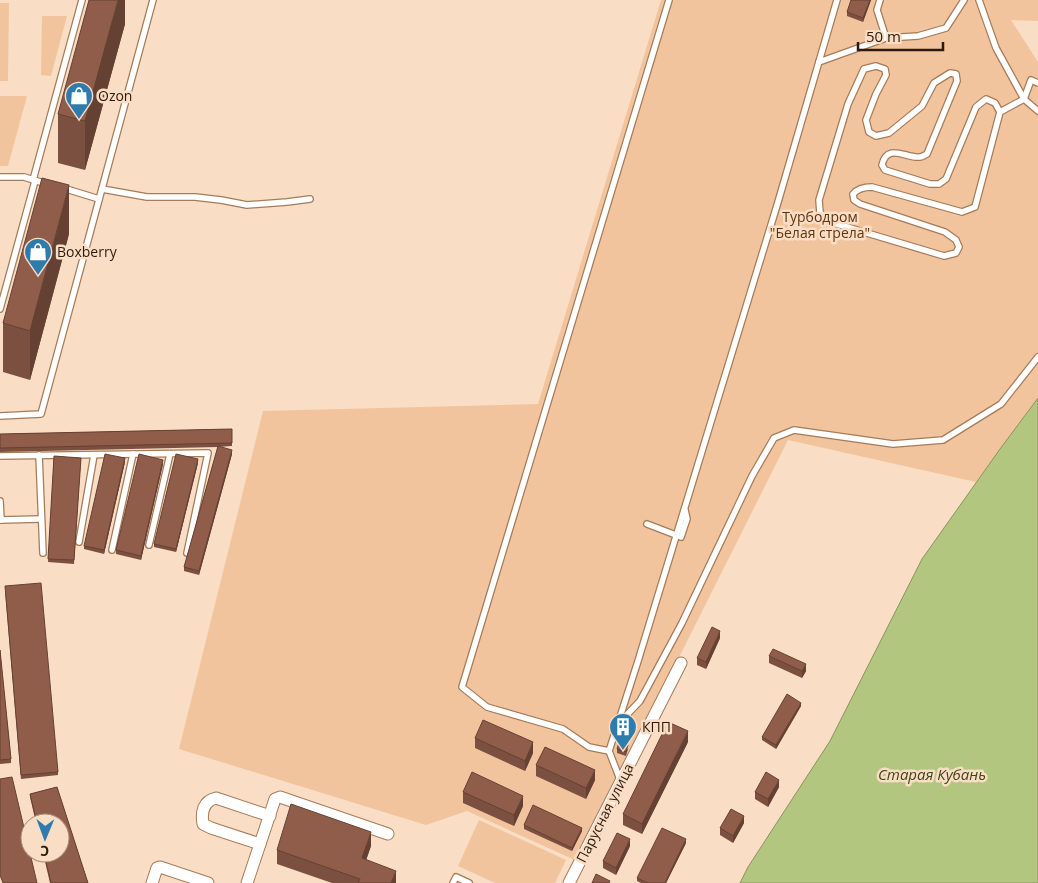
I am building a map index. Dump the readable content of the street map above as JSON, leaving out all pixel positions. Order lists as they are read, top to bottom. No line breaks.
{"streets":{"street":["Парусная улица"]},"water":["Старая Кубань"],"parks":["Турбодром \"Белая стрела\""],"places":{"shop":["Ozon","Boxberry"],"building":["КПП"]},"scale_bar":"50 m","north":"bottom"}
